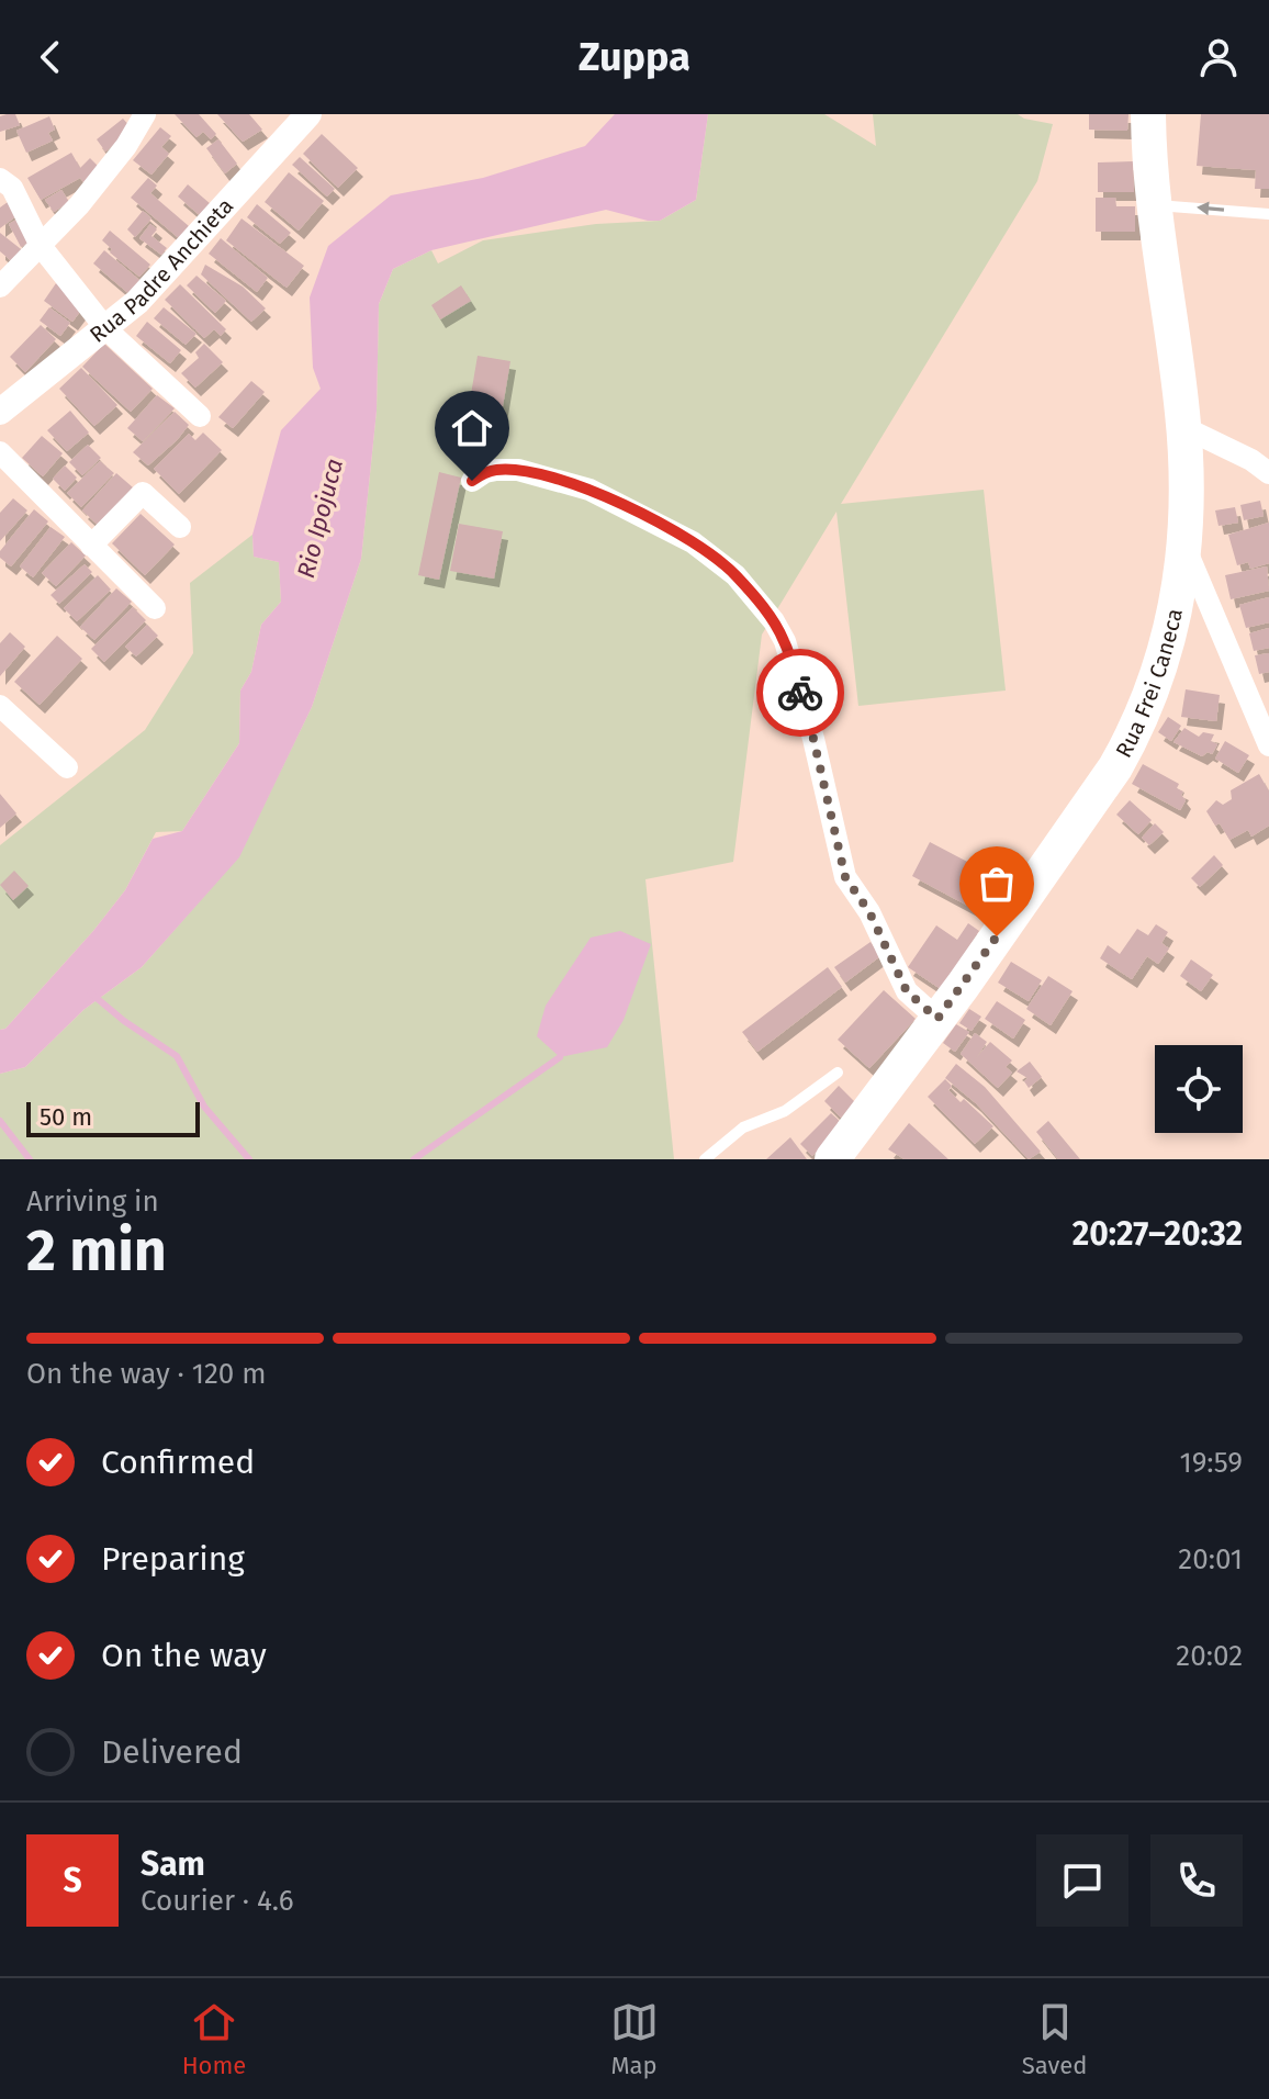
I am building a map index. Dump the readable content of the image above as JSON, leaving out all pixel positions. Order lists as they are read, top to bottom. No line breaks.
{"streets":{"main road":["Rua Frei Caneca"],"street":["Rua Padre Anchieta"]},"water":["Rio Ipojuca"],"scale_bar":"50 m","page":{"header":"Zuppa","scale":"50 m","heading":["2 min","Arriving in","20:27–20:32"],"panel":["Sam","Courier · 4.6"],"bar":"On the way · 120 m","list":[["Confirmed","19:59"],["Preparing","20:01"],["On the way","20:02"],"Delivered"],"round":"S","tabs":["Home","Map","Saved"]}}
